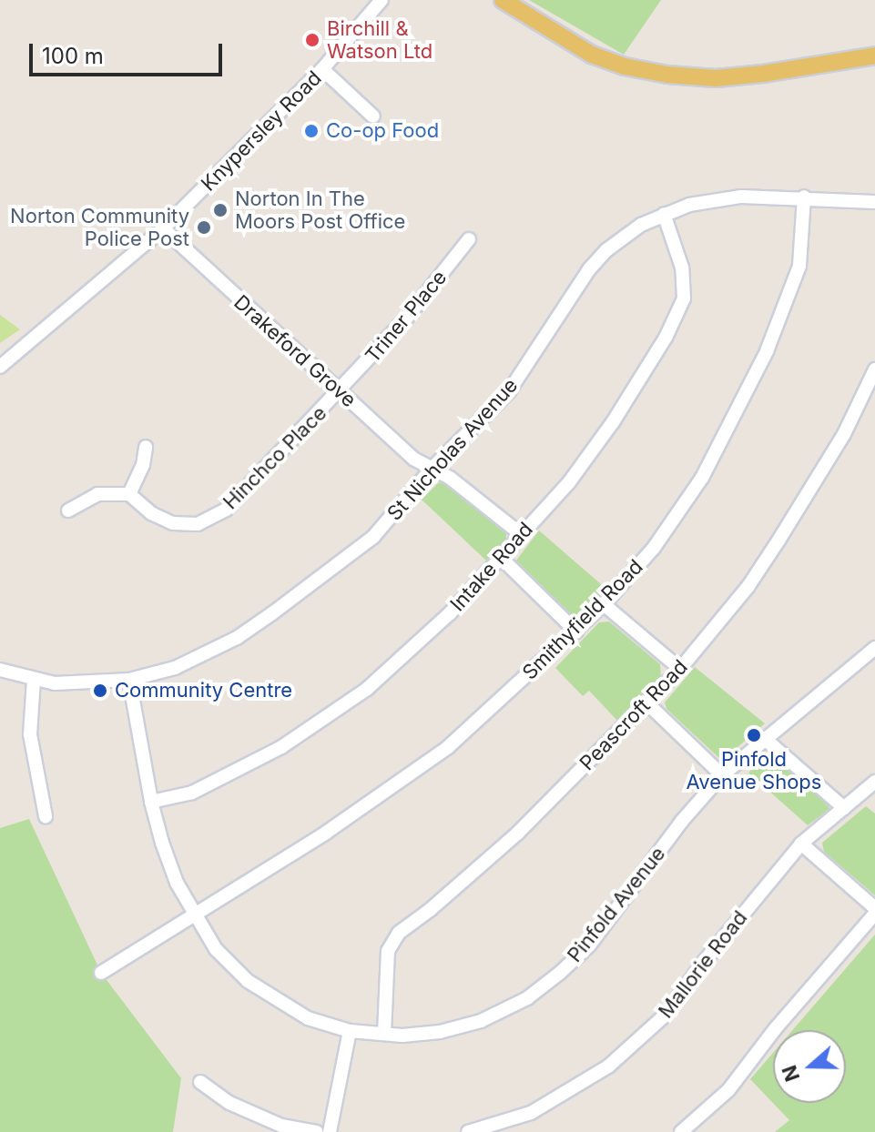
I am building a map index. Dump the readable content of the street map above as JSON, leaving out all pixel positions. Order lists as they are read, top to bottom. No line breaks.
{"streets":{"street":["Knypersley Road","Triner Place","Drakeford Grove","St Nicholas Avenue","Hinchco Place","Intake Road","Smithyfield Road","Peascroft Road","Pinfold Avenue","Mallorie Road"]},"crossings":[["Knypersley Road","Drakeford Grove"],["Triner Place","Drakeford Grove"],["Triner Place","Hinchco Place"],["Drakeford Grove","St Nicholas Avenue"],["Drakeford Grove","Hinchco Place"],["Drakeford Grove","Intake Road"],["St Nicholas Avenue","Intake Road"],["St Nicholas Avenue","Smithyfield Road"],["St Nicholas Avenue","Pinfold Avenue"],["Intake Road","Pinfold Avenue"],["Smithyfield Road","Pinfold Avenue"],["Peascroft Road","Pinfold Avenue"]],"places":["Birchill & Watson Ltd","Co-op Food","Norton In The Moors Post Office","Norton Community Police Post","Community Centre","Pinfold Avenue Shops"],"scale_bar":"100 m","north":"left"}
